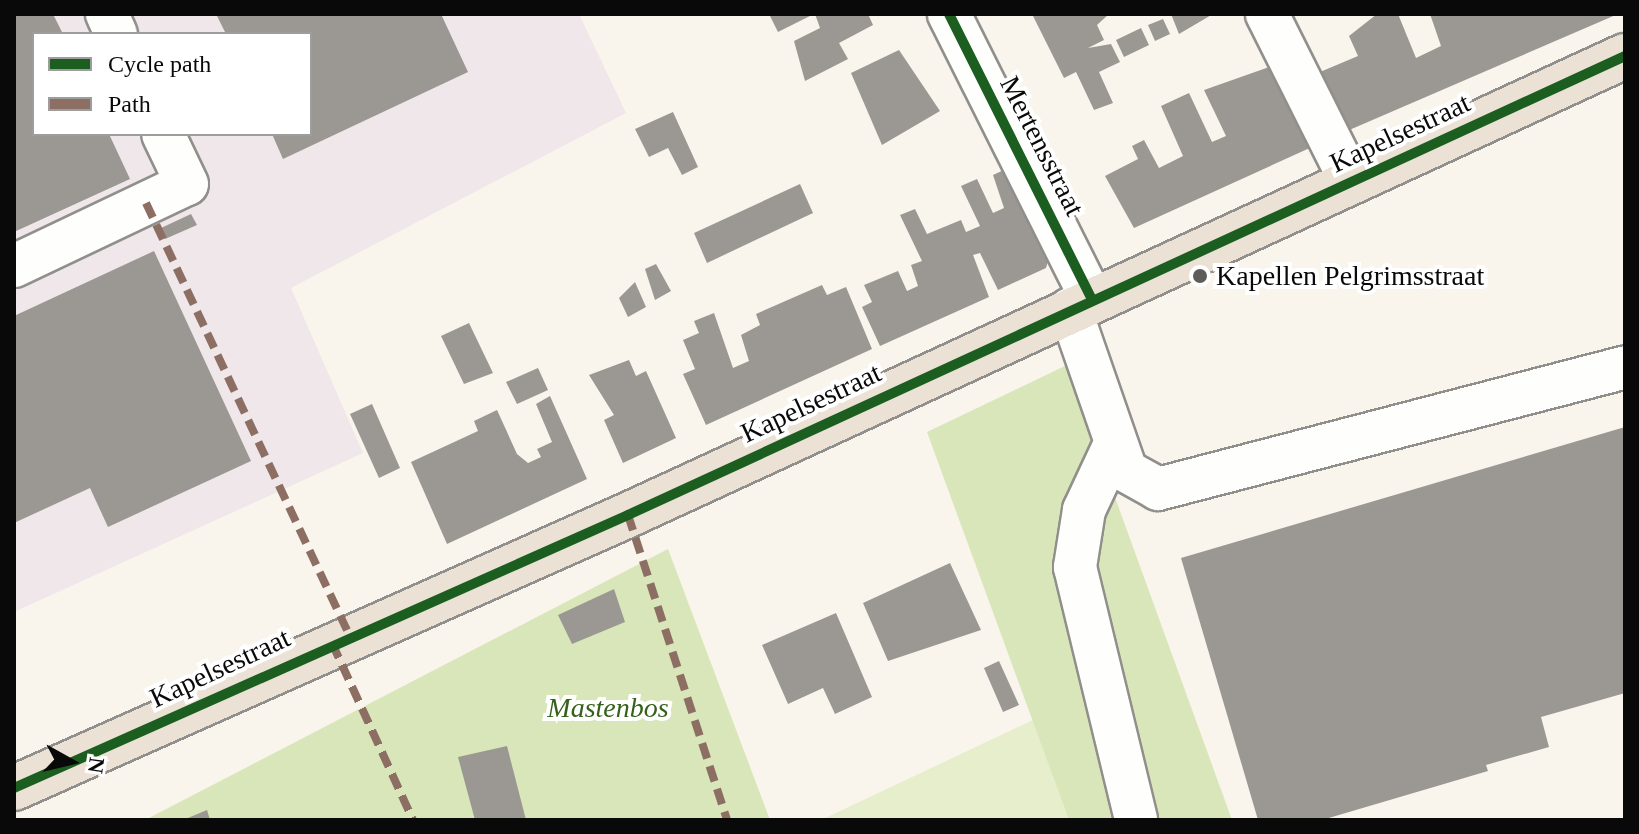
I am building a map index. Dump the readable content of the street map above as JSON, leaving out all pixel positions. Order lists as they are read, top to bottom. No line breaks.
{"streets":{"main road":["Kapelsestraat"],"street":["Mertensstraat"]},"crossings":[["Kapelsestraat","Mertensstraat"]],"parks":["Mastenbos"],"places":["Kapellen Pelgrimsstraat"],"legend":["Cycle path","Path"],"north":"right"}
